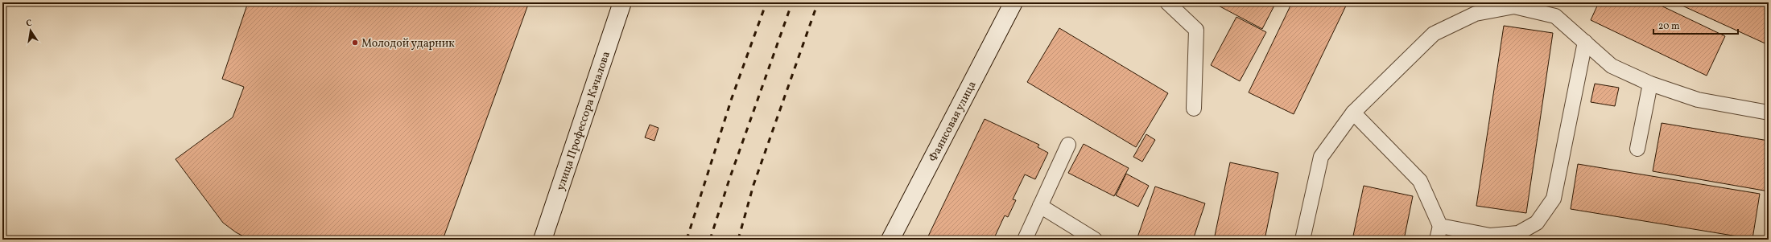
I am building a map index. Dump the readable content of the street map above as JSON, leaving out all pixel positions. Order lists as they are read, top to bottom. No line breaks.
{"streets":{"street":["улица Профессора Качалова","Фаянсовая улица"]},"places":["Молодой ударник"],"scale_bar":"20 m","north":"top"}
